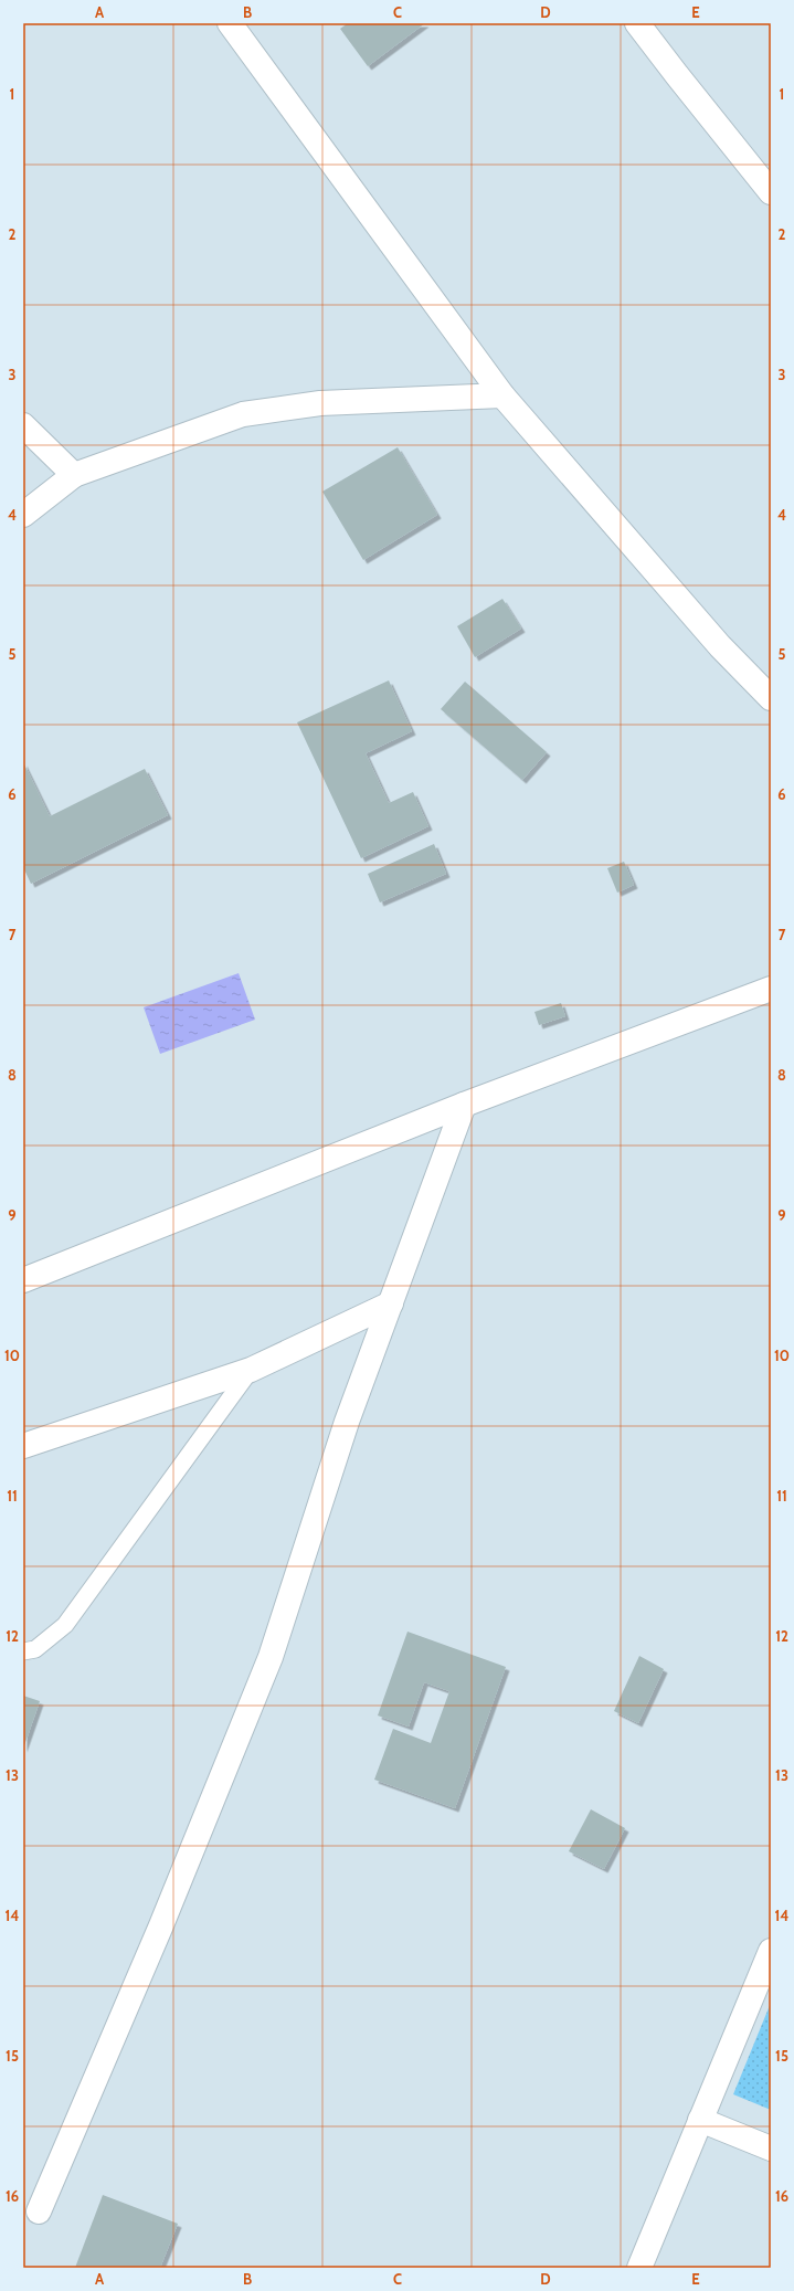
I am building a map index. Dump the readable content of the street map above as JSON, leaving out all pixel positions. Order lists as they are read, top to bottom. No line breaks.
{"grid":{"columns":["A","B","C","D","E"],"rows":["1","2","3","4","5","6","7","8","9","10","11","12","13","14","15","16"]}}
